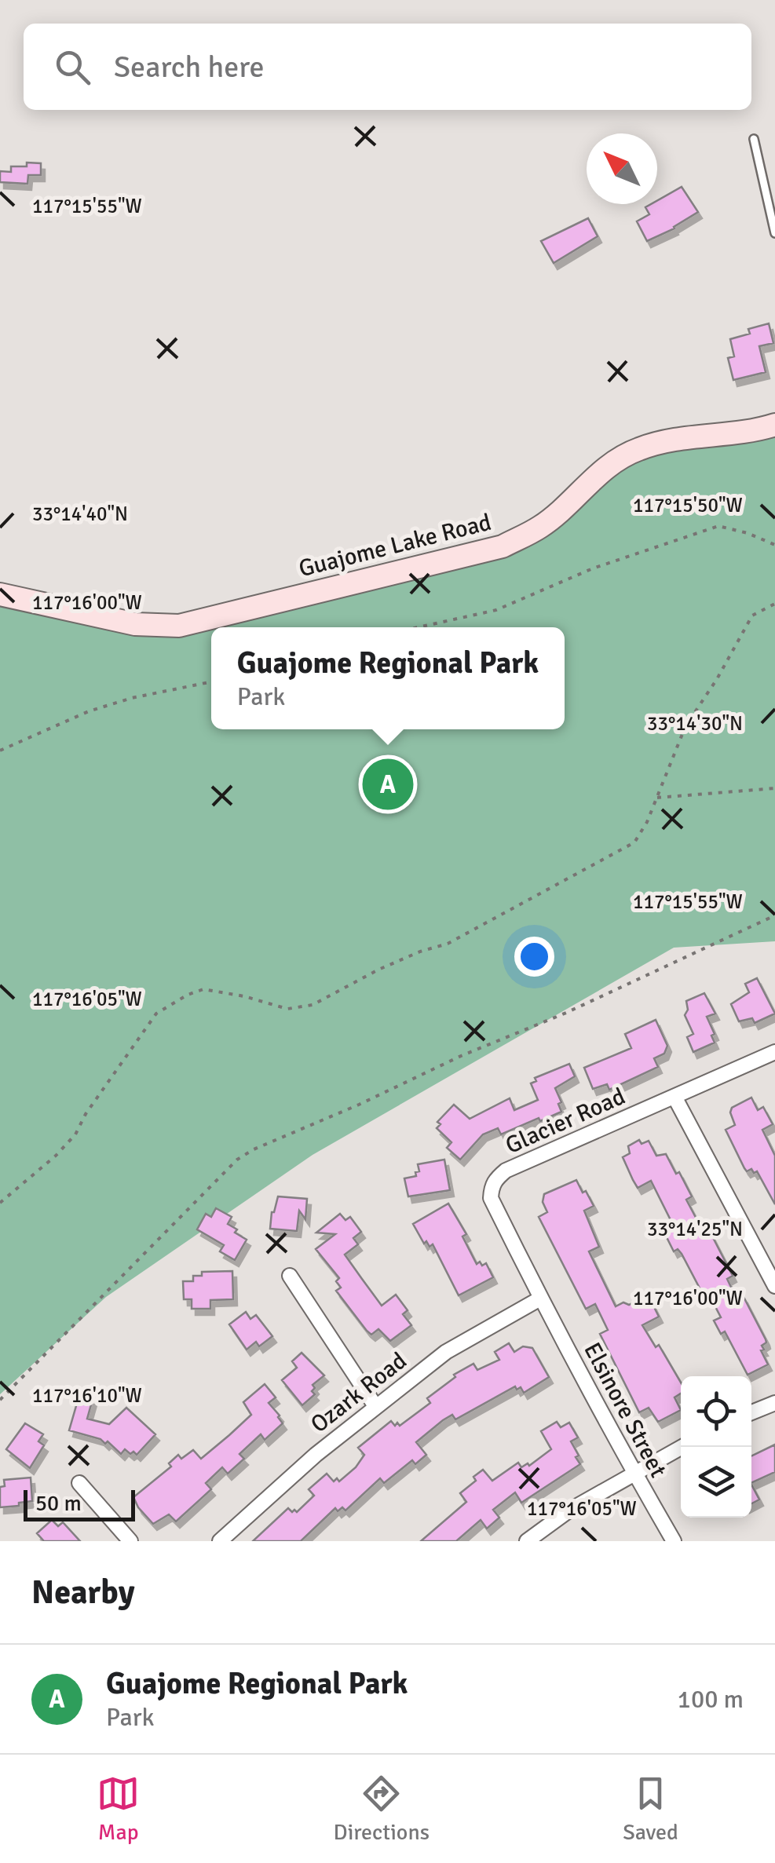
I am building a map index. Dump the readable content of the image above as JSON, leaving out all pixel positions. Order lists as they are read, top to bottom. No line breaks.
{"streets":{"street":["Guajome Lake Road","Glacier Road","Ozark Road","Elsinore Street"]},"crossings":[["Glacier Road","Ozark Road"],["Glacier Road","Elsinore Street"],["Ozark Road","Elsinore Street"]],"scale_bar":"50 m","north":"top left","page":{"search":"Search here","popup":["Guajome Regional Park","Park"],"pins":"A","scale":"50 m","heading":"Nearby","list":[{"mark":"A","name":"Guajome Regional Park","note":"Park","value":"100 m"}],"nav":["Map","Directions","Saved"]},"coordinates":["117°15'55\"W","117°15'50\"W","33°14'40\"N","117°16'00\"W","33°14'30\"N","117°16'05\"W","33°14'25\"N","117°16'10\"W"]}
